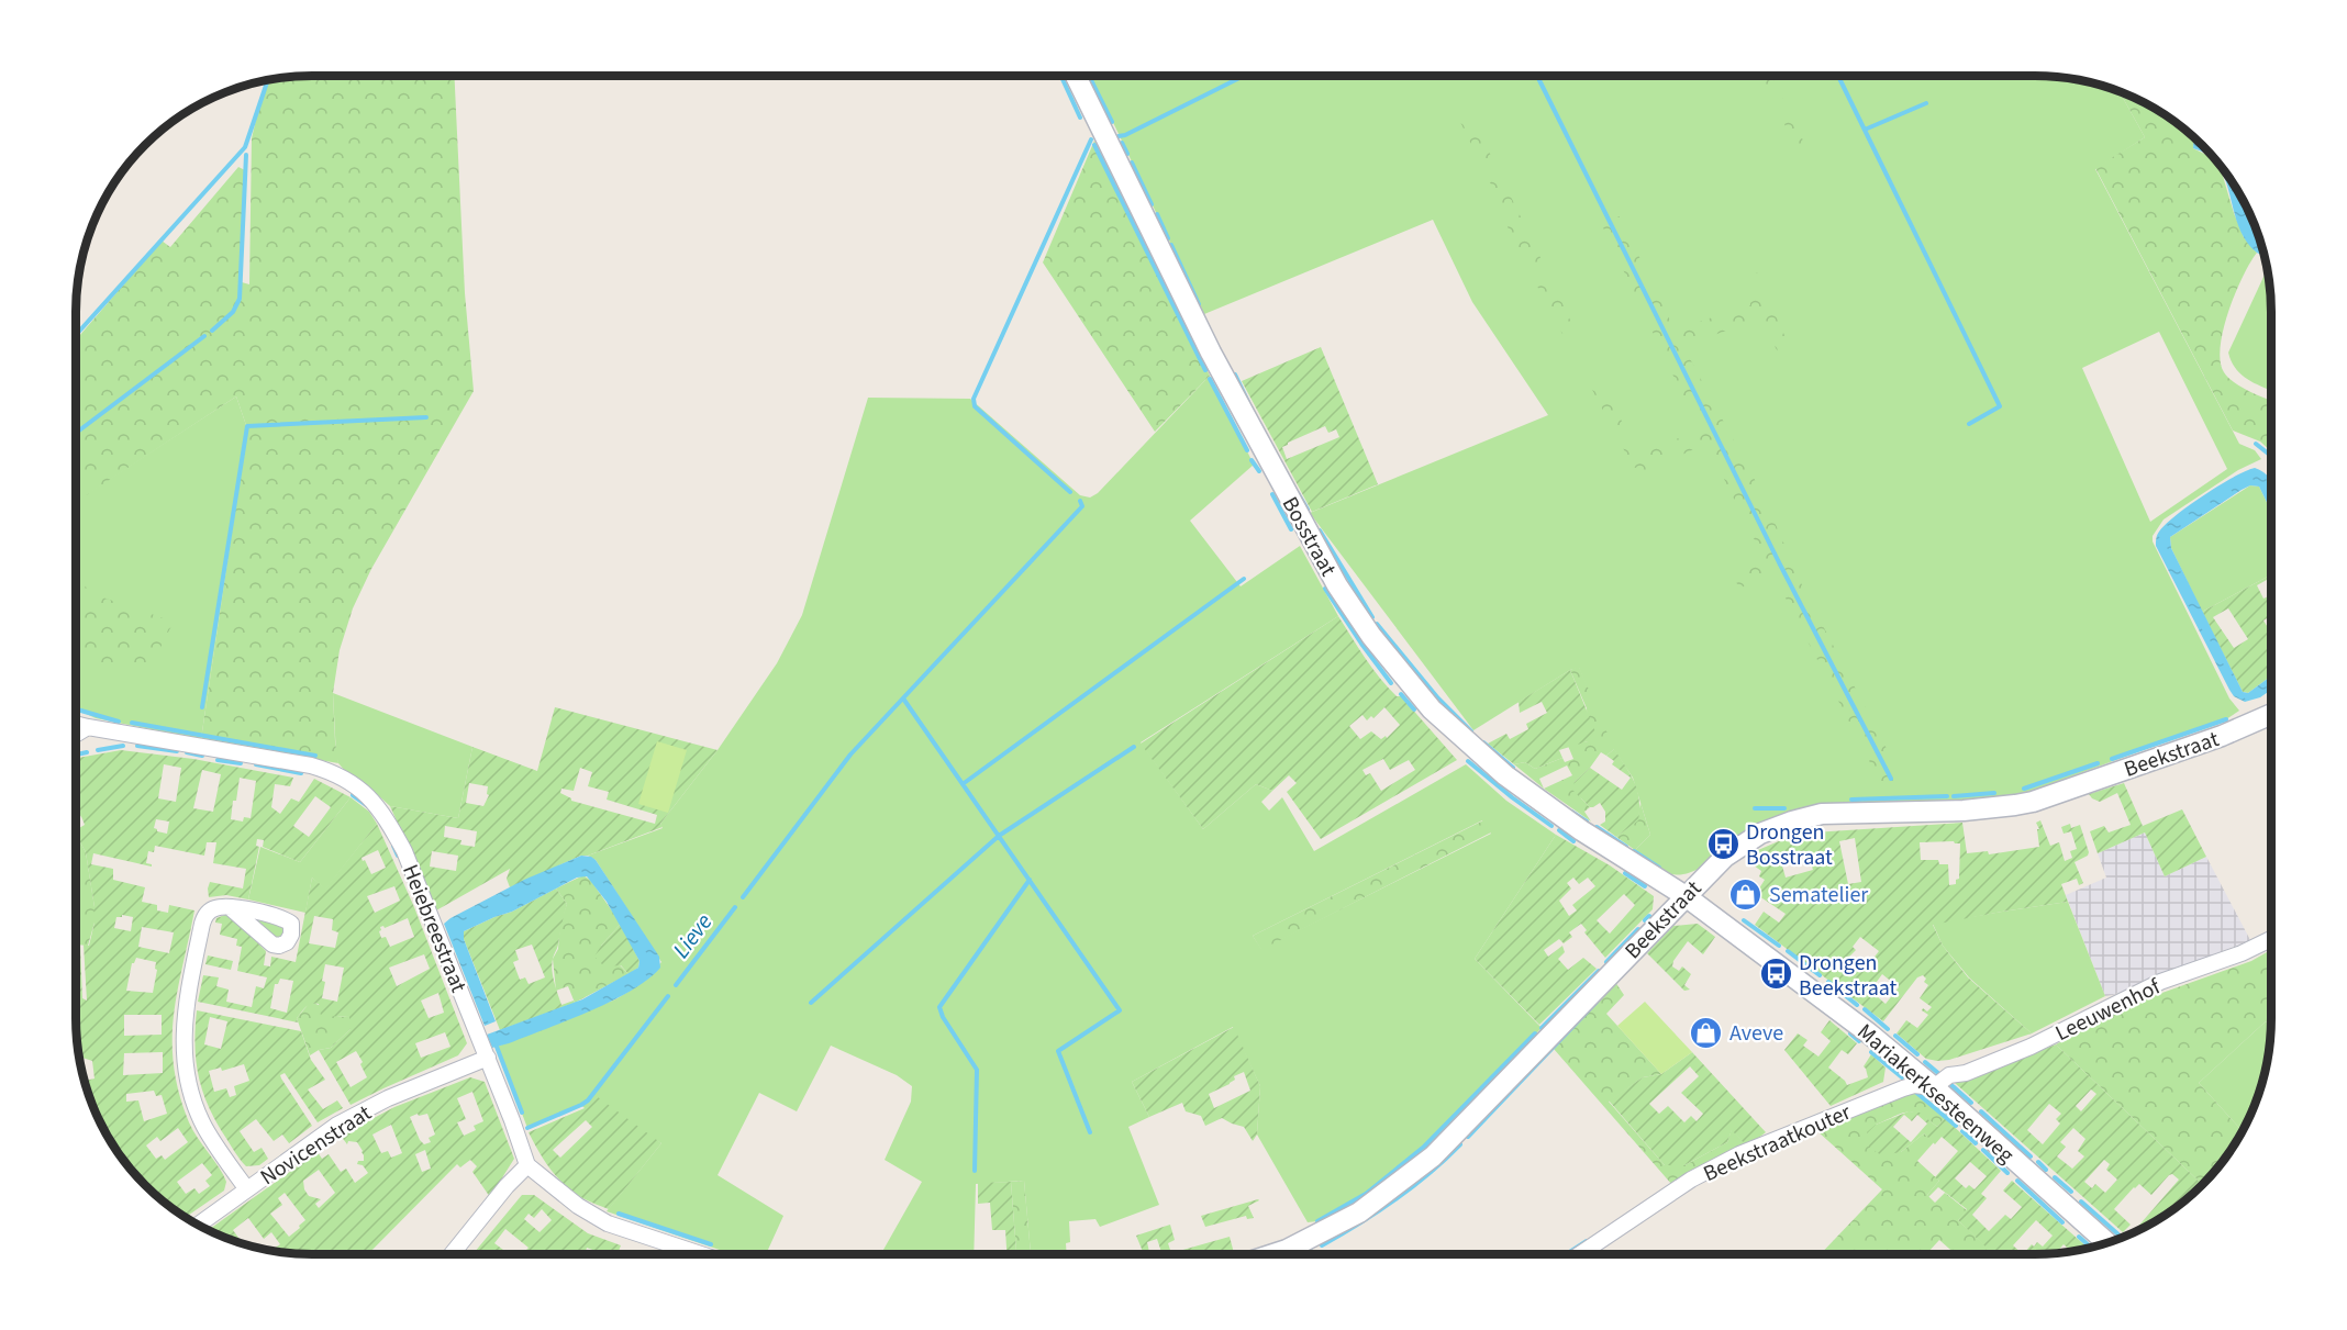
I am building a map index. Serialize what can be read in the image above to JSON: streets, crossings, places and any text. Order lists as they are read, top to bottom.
{
  "streets": {
    "street": [
      "Bosstraat",
      "Beekstraat",
      "Heiebreestraat",
      "Leeuwenhof",
      "Mariakerksesteenweg",
      "Beekstraatkouter",
      "Novicenstraat"
    ]
  },
  "crossings": [
    ["Bosstraat", "Beekstraat"],
    ["Bosstraat", "Mariakerksesteenweg"],
    ["Beekstraat", "Mariakerksesteenweg"],
    ["Heiebreestraat", "Novicenstraat"],
    ["Leeuwenhof", "Mariakerksesteenweg"],
    ["Leeuwenhof", "Beekstraatkouter"],
    ["Mariakerksesteenweg", "Beekstraatkouter"]
  ],
  "water": ["Lieve"],
  "places": {
    "bus stop": ["Drongen Bosstraat", "Drongen Beekstraat"],
    "shop": ["Sematelier", "Aveve"]
  }
}
